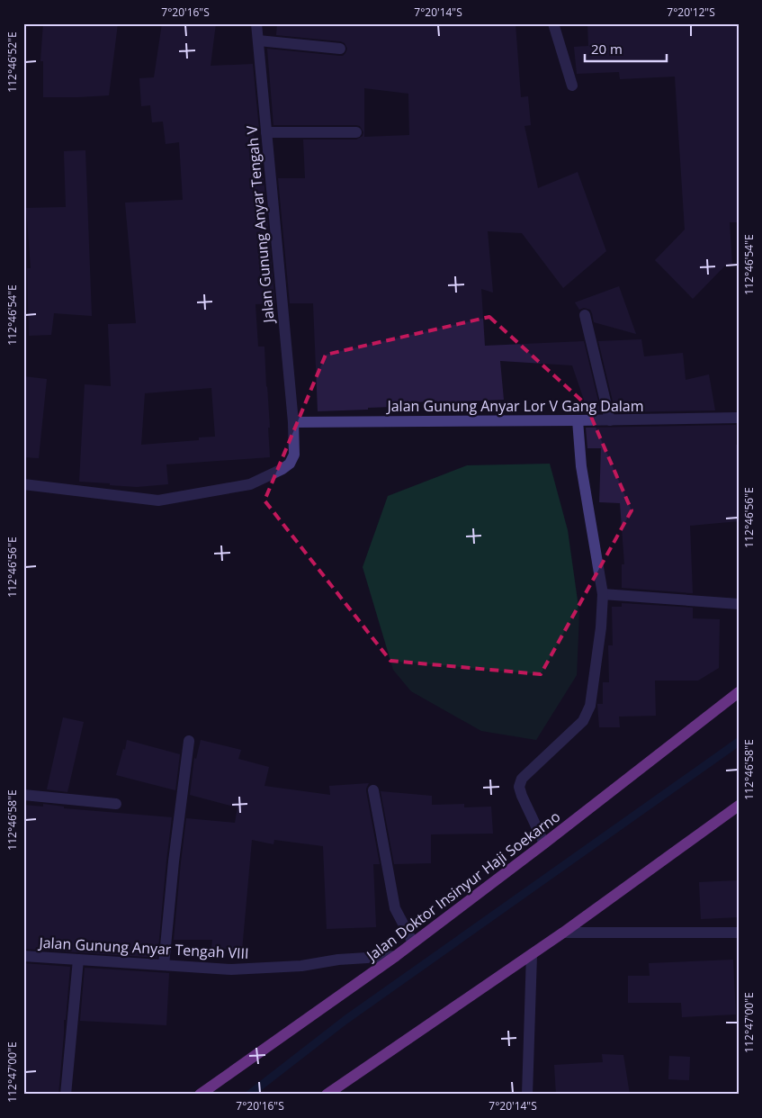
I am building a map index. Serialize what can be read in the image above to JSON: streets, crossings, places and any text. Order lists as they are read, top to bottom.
{
  "streets": {
    "main road": ["Jalan Doktor Insinyur Haji Soekarno"],
    "street": ["Jalan Gunung Anyar Tengah V", "Jalan Gunung Anyar Lor V Gang Dalam", "Jalan Gunung Anyar Tengah VIII"]
  },
  "crossings": [
    ["Jalan Gunung Anyar Tengah V", "Jalan Gunung Anyar Lor V Gang Dalam"],
    ["Jalan Doktor Insinyur Haji Soekarno", "Jalan Gunung Anyar Tengah VIII"]
  ],
  "scale_bar": "20 m",
  "coordinates": [
    "7°20'16\"S",
    "7°20'14\"S",
    "7°20'12\"S",
    "112°46'52\"E",
    "112°46'54\"E",
    "112°46'56\"E",
    "112°46'58\"E",
    "112°47'00\"E"
  ]
}
